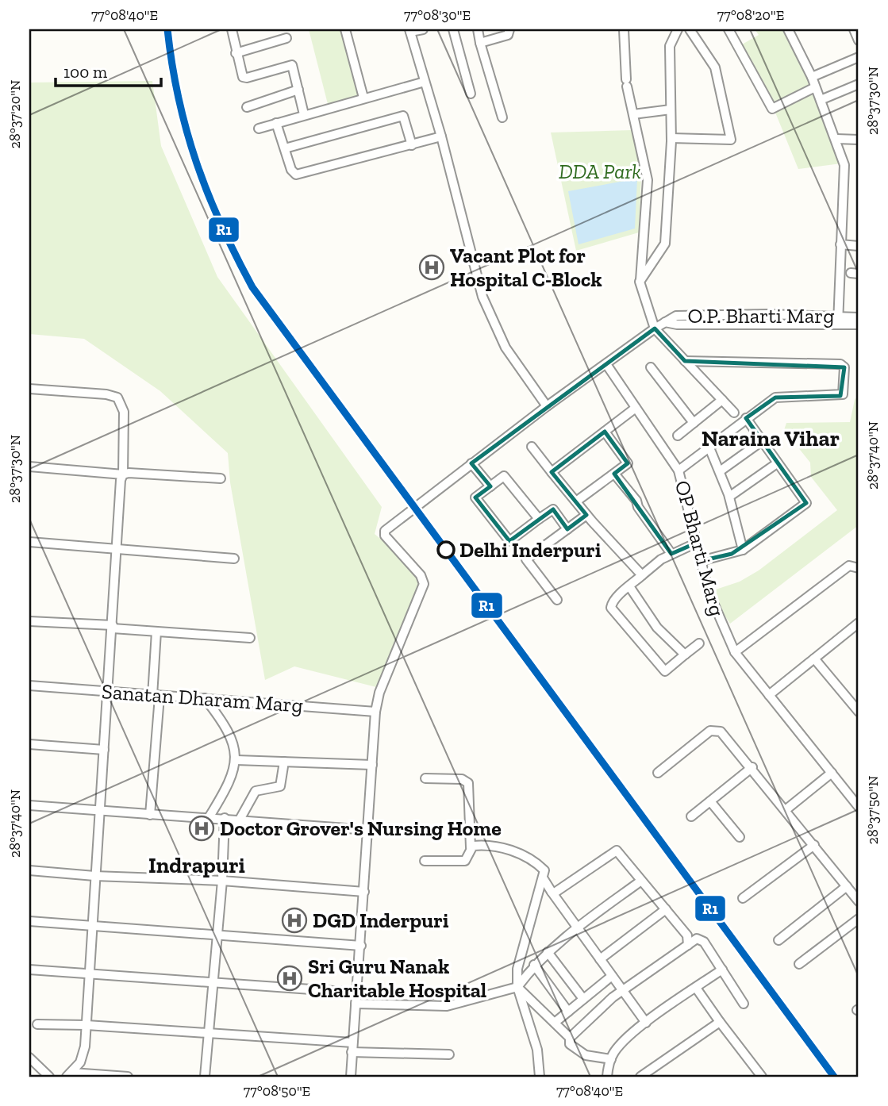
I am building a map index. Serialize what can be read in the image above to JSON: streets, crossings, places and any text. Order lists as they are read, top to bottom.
{
  "streets": {
    "street": ["O.P. Bharti Marg", "OP Bharti Marg", "Sanatan Dharam Marg"]
  },
  "crossings": [
    ["O.P. Bharti Marg", "OP Bharti Marg"],
    ["O.P. Bharti Marg", "Sanatan Dharam Marg"]
  ],
  "districts": ["Naraina Vihar", "Indrapuri"],
  "parks": ["DDA Park"],
  "places": {
    "hospital": [
      "Vacant Plot for Hospital C-Block",
      "Doctor Grover's Nursing Home",
      "DGD Inderpuri",
      "Sri Guru Nanak Charitable Hospital"
    ],
    "other": ["Delhi Inderpuri"]
  },
  "lines": ["transit line R1"],
  "scale_bar": "100 m",
  "coordinates": [
    "77°08'40\"E",
    "77°08'30\"E",
    "77°08'20\"E",
    "28°37'30\"N",
    "28°37'20\"N",
    "28°37'40\"N",
    "28°37'50\"N",
    "77°08'50\"E"
  ]
}
